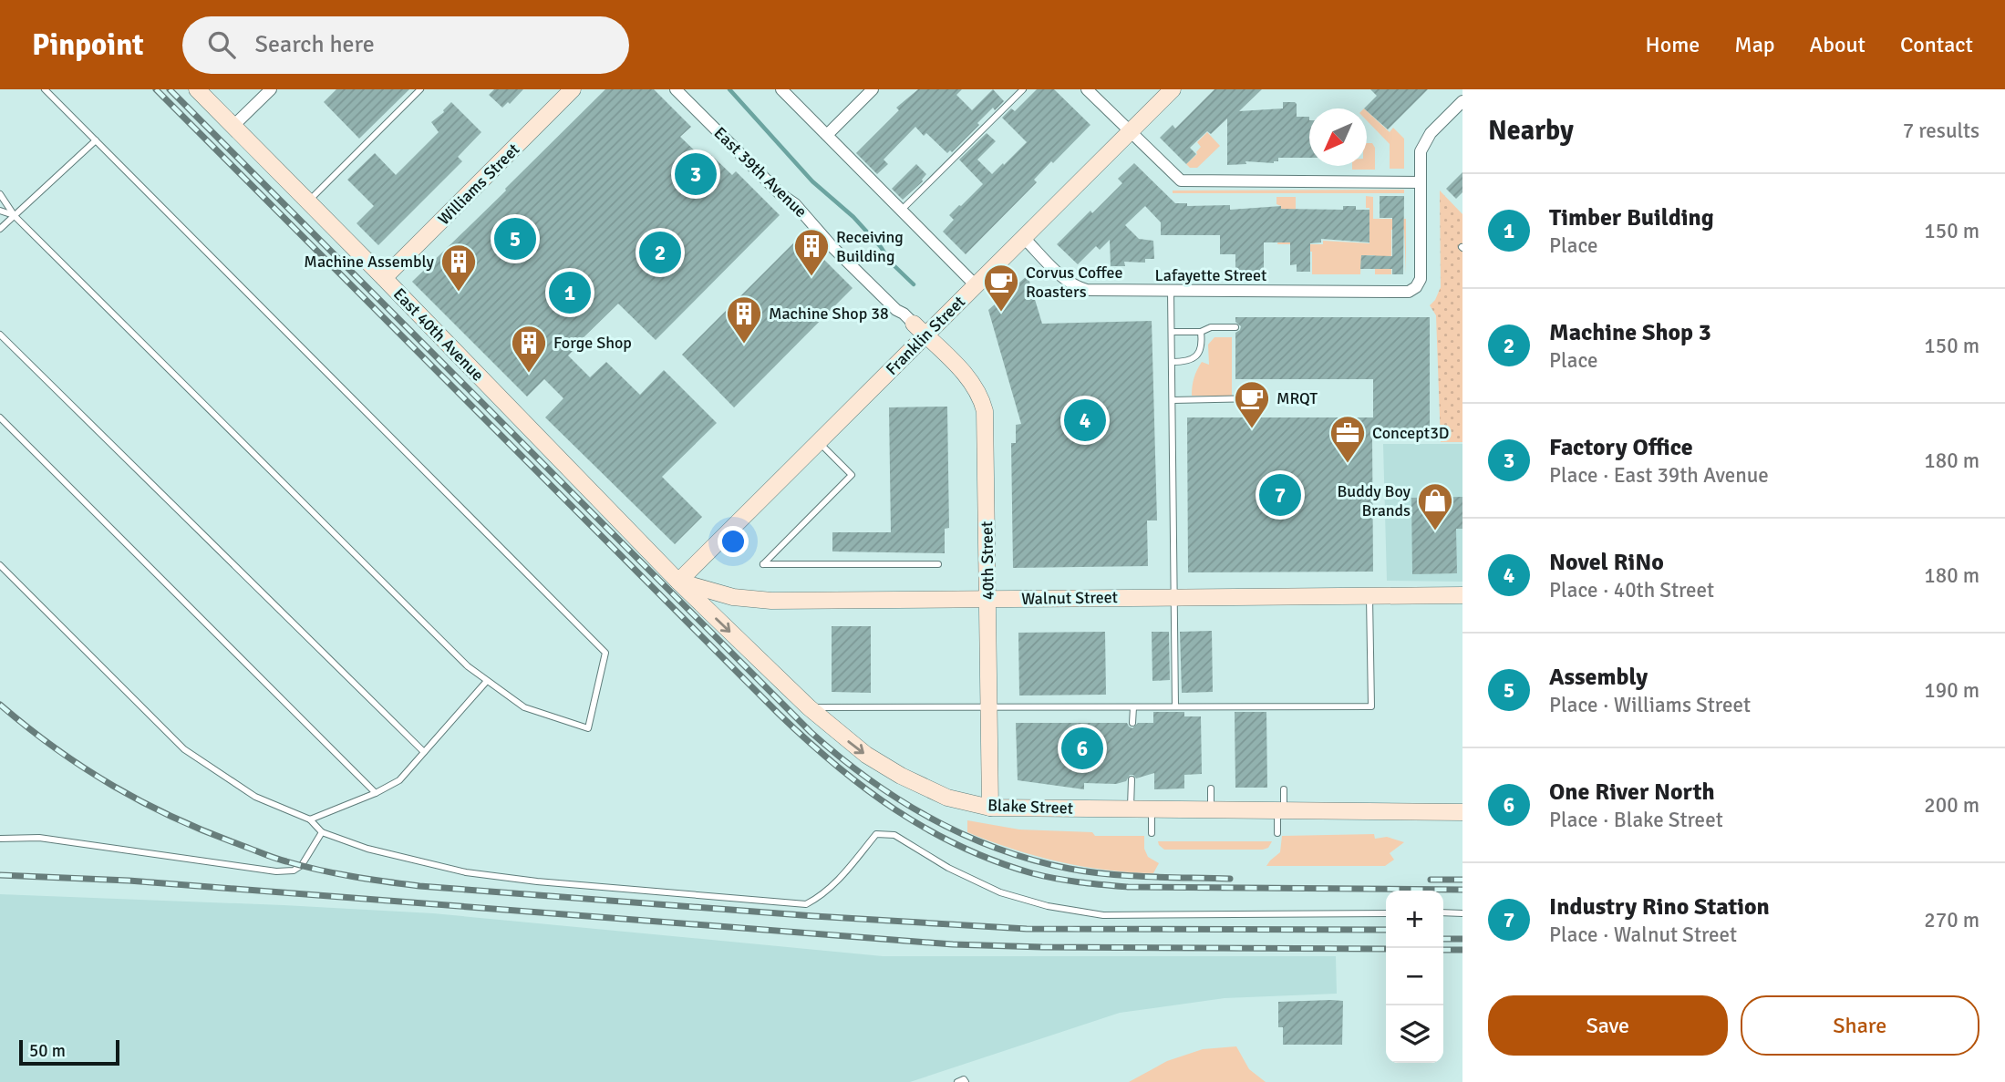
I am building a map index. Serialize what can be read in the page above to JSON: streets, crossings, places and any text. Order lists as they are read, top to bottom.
{
  "streets": {
    "street": [
      "East 39th Avenue",
      "Williams Street",
      "Lafayette Street",
      "East 40th Avenue",
      "Franklin Street",
      "40th Street",
      "Walnut Street",
      "Blake Street"
    ]
  },
  "crossings": [
    ["East 39th Avenue", "Franklin Street"],
    ["East 39th Avenue", "40th Street"],
    ["Williams Street", "East 40th Avenue"],
    ["Lafayette Street", "Franklin Street"],
    ["East 40th Avenue", "Franklin Street"],
    ["East 40th Avenue", "Walnut Street"],
    ["East 40th Avenue", "Blake Street"],
    ["Franklin Street", "40th Street"],
    ["Franklin Street", "Walnut Street"],
    ["Franklin Street", "Blake Street"],
    ["40th Street", "Walnut Street"],
    ["40th Street", "Blake Street"],
    ["Walnut Street", "Blake Street"]
  ],
  "one_way": ["Blake Street"],
  "places": {
    "building": [
      "Receiving Building",
      "Machine Assembly",
      "Machine Shop 38",
      "Forge Shop"
    ],
    "cafe": ["Corvus Coffee Roasters", "MRQT"],
    "office": ["Concept3D"],
    "shop": ["Buddy Boy Brands"]
  },
  "scale_bar": "50 m",
  "north": "bottom left",
  "page": {
    "header": "Pinpoint",
    "search": "Search here",
    "nav": [
      "Home",
      "Map",
      "About",
      "Contact"
    ],
    "heading": ["Nearby", "7 results"],
    "pins": [
      "3",
      "5",
      "2",
      "1",
      "4",
      "7",
      "6"
    ],
    "list": [
      {
        "mark": "1",
        "name": "Timber Building",
        "note": "Place",
        "value": "150 m"
      },
      {
        "mark": "2",
        "name": "Machine Shop 3",
        "note": "Place",
        "value": "150 m"
      },
      {
        "mark": "3",
        "name": "Factory Office",
        "note": "Place · East 39th Avenue",
        "value": "180 m"
      },
      {
        "mark": "4",
        "name": "Novel RiNo",
        "note": "Place · 40th Street",
        "value": "180 m"
      },
      {
        "mark": "5",
        "name": "Assembly",
        "note": "Place · Williams Street",
        "value": "190 m"
      },
      {
        "mark": "6",
        "name": "One River North",
        "note": "Place · Blake Street",
        "value": "200 m"
      },
      {
        "mark": "7",
        "name": "Industry Rino Station",
        "note": "Place · Walnut Street",
        "value": "270 m"
      }
    ],
    "map_buttons": ["+", "−"],
    "buttons": ["Save", "Share"],
    "scale": "50 m"
  }
}
